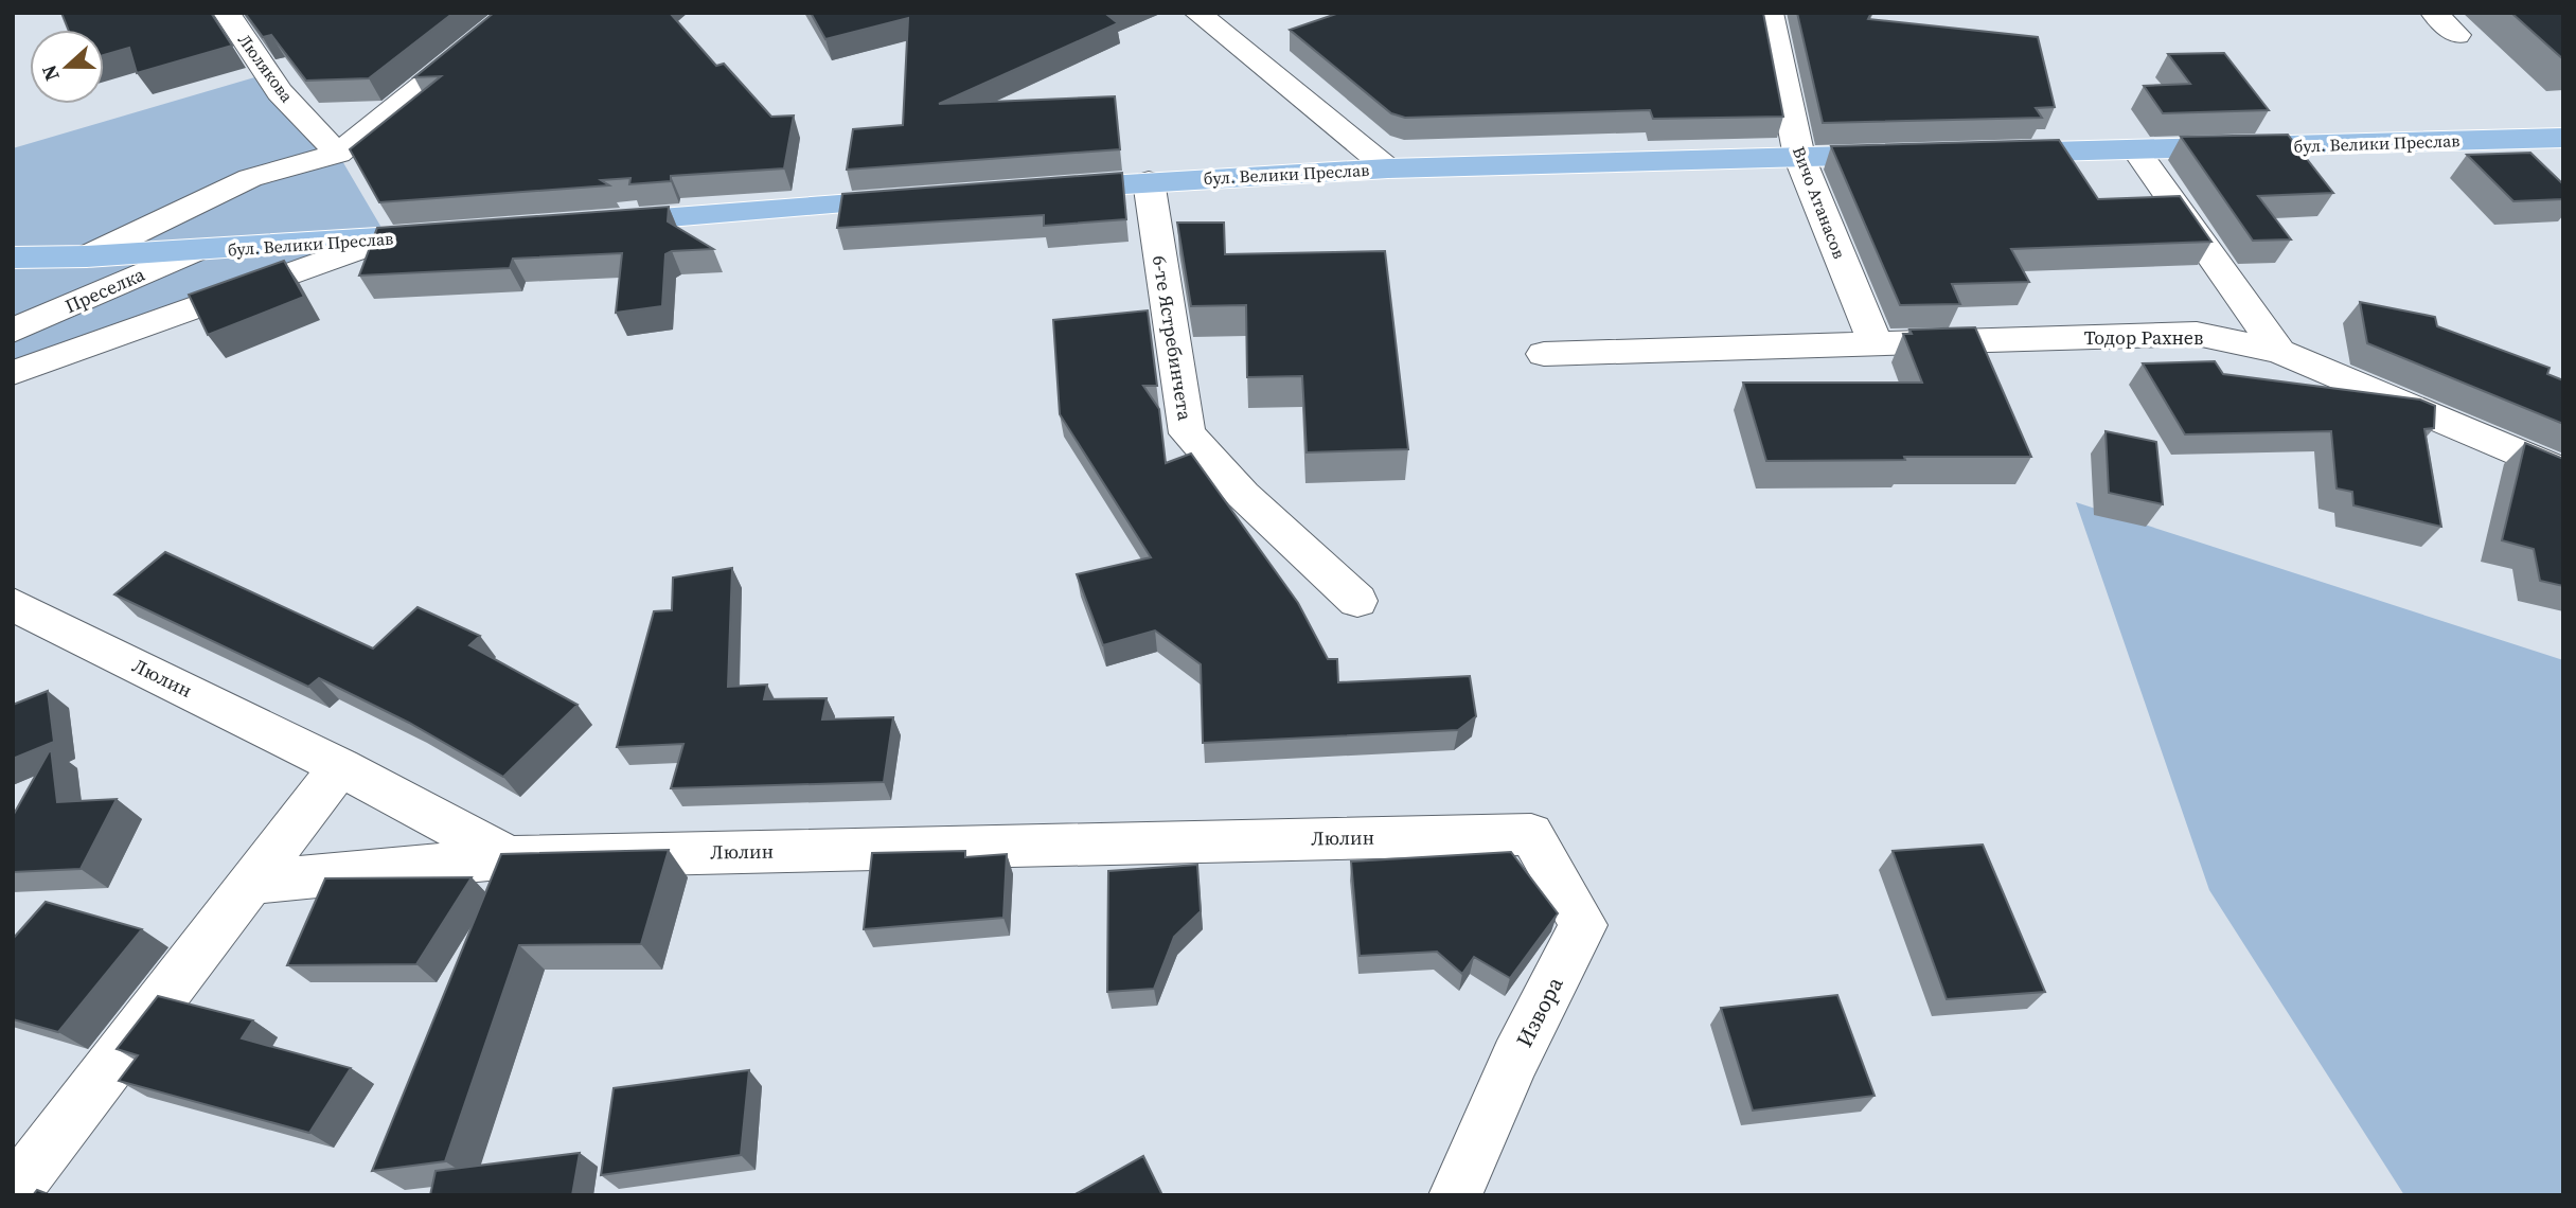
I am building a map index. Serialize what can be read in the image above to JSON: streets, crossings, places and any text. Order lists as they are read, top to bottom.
{
  "streets": {
    "main road": ["бул. Велики Преслав"],
    "street": [
      "Люлякова",
      "Вичо Атанасов",
      "Преселка",
      "6-те Ястребинчета",
      "Тодор Рахнев",
      "Люлин",
      "Извора"
    ]
  },
  "crossings": [
    ["бул. Велики Преслав", "Вичо Атанасов"],
    ["бул. Велики Преслав", "Преселка"],
    ["бул. Велики Преслав", "6-те Ястребинчета"],
    ["Вичо Атанасов", "Тодор Рахнев"],
    ["Люлин", "Извора"]
  ],
  "north": "left"
}
